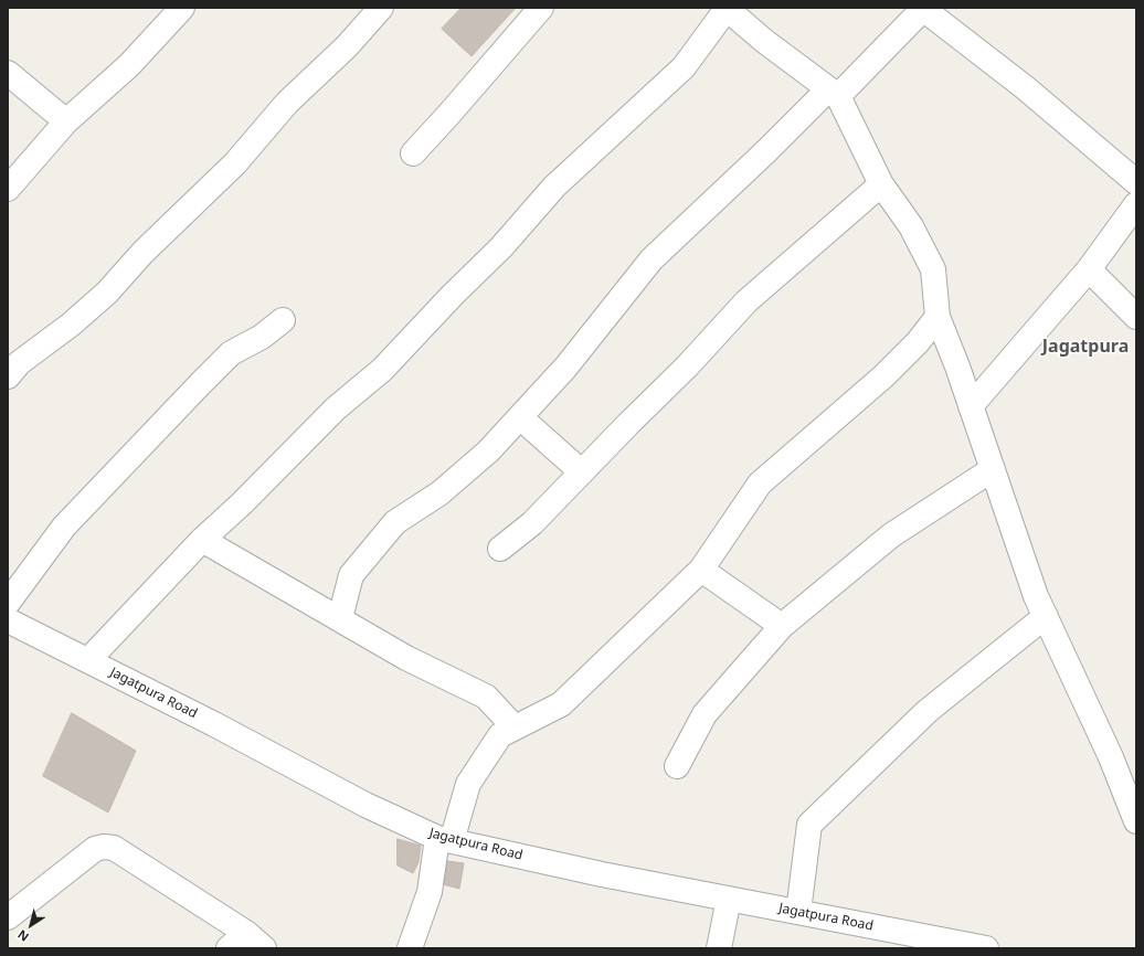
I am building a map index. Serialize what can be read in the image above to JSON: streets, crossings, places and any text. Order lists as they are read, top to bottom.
{
  "streets": {
    "street": ["Jagatpura Road"]
  },
  "districts": ["Jagatpura"],
  "north": "bottom left"
}
